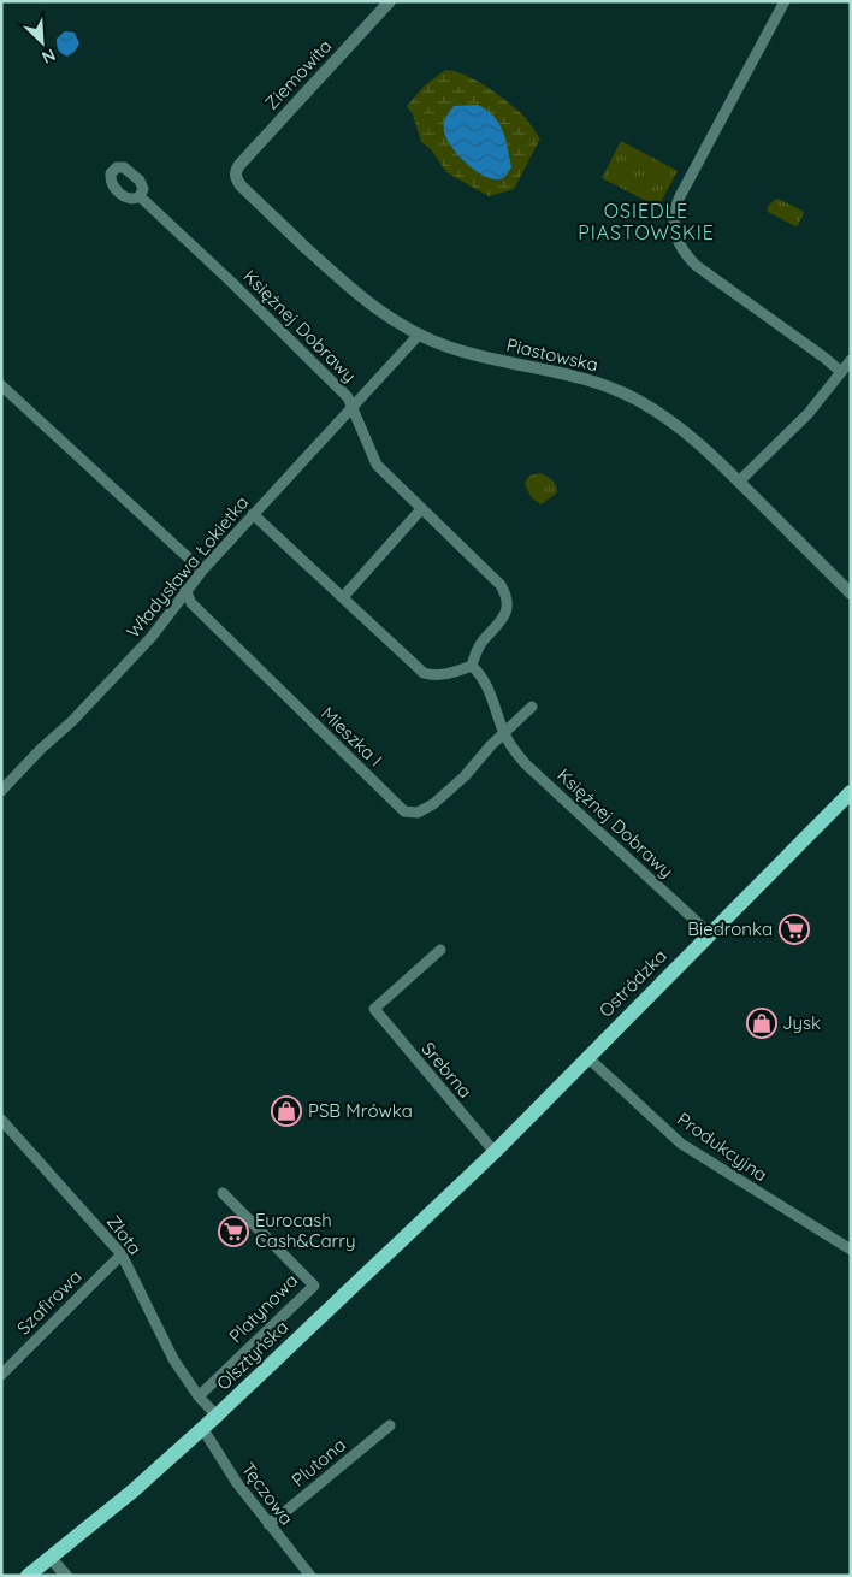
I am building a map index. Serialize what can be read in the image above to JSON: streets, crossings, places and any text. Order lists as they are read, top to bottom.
{
  "streets": {
    "main road": ["Ostródzka", "Olsztyńska"],
    "street": [
      "Ziemowita",
      "Księżnej Dobrawy",
      "Piastowska",
      "Władysława Łokietka",
      "Mieszka I",
      "Srebrna",
      "Produkcyjna",
      "Złota",
      "Szafirowa",
      "Platynowa",
      "Plutona",
      "Tęczowa"
    ]
  },
  "crossings": [
    ["Ziemowita", "Piastowska"],
    ["Księżnej Dobrawy", "Władysława Łokietka"],
    ["Księżnej Dobrawy", "Mieszka I"],
    ["Księżnej Dobrawy", "Ostródzka"],
    ["Piastowska", "Władysława Łokietka"],
    ["Władysława Łokietka", "Mieszka I"],
    ["Ostródzka", "Srebrna"],
    ["Ostródzka", "Produkcyjna"],
    ["Ostródzka", "Olsztyńska"],
    ["Srebrna", "Olsztyńska"],
    ["Złota", "Szafirowa"],
    ["Złota", "Platynowa"],
    ["Złota", "Olsztyńska"],
    ["Olsztyńska", "Tęczowa"],
    ["Plutona", "Tęczowa"]
  ],
  "districts": ["OSIEDLE PIASTOWSKIE"],
  "places": {
    "supermarket": ["Biedronka", "Eurocash Cash&Carry"],
    "shop": ["Jysk", "PSB Mrówka"]
  },
  "north": "bottom right"
}
